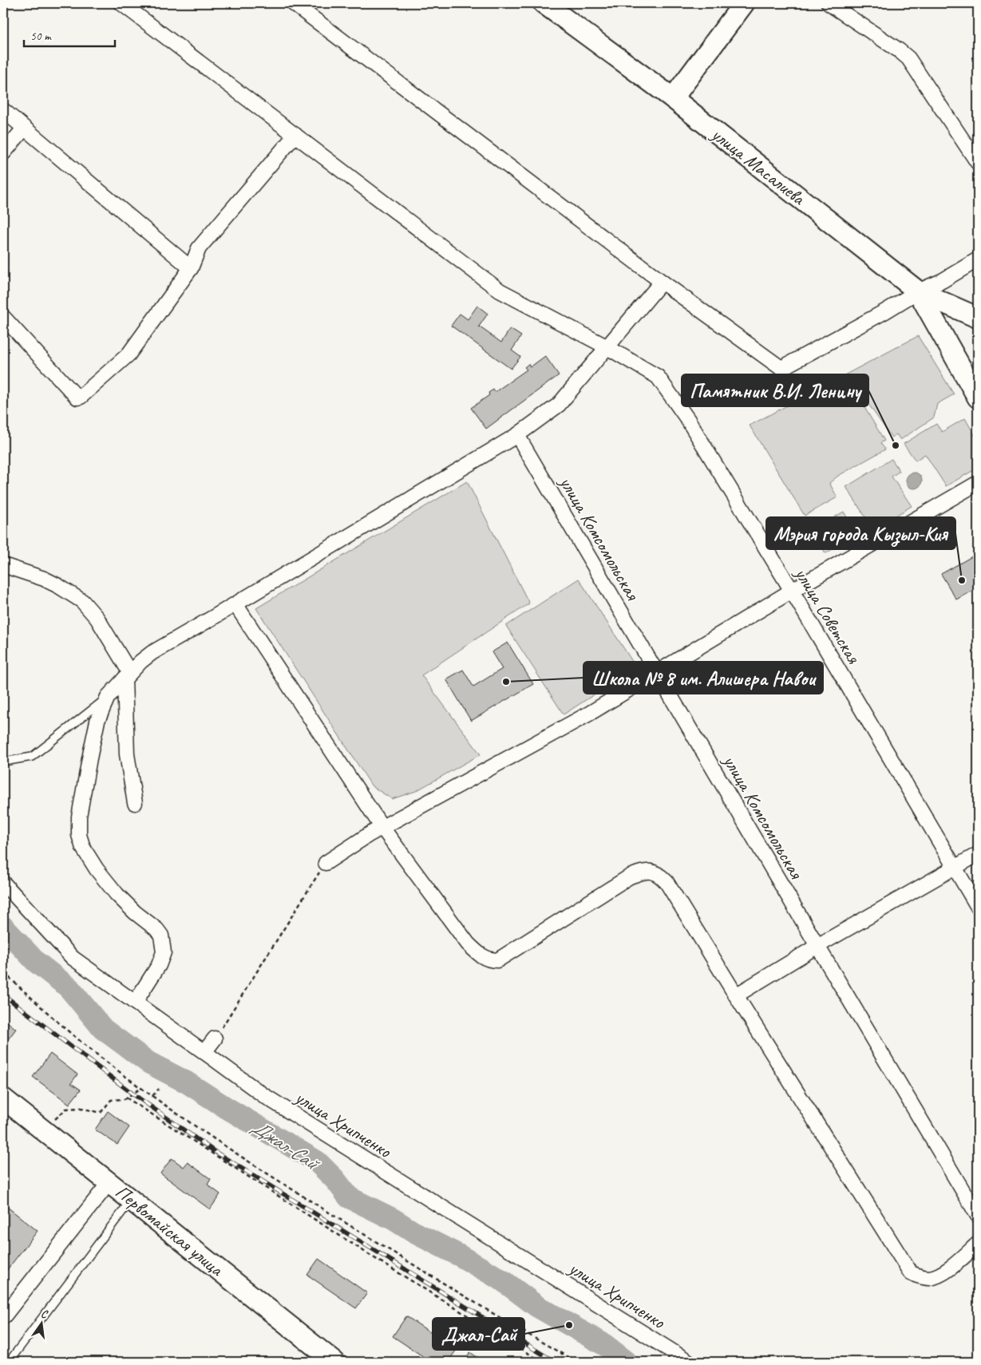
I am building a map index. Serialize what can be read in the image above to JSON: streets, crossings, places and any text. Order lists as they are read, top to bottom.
{
  "streets": {
    "main road": ["улица Масалиева", "Первомайская улица"],
    "street": ["улица Комсомольская", "улица Советская", "улица Хрипченко"]
  },
  "water": ["Джал-Сай"],
  "places": [
    "Памятник В.И. Ленину",
    "Мэрия города Кызыл-Кия",
    "Школа № 8 им. Алишера Навои",
    "Джал-Сай"
  ],
  "scale_bar": "50 m",
  "north": "top"
}
